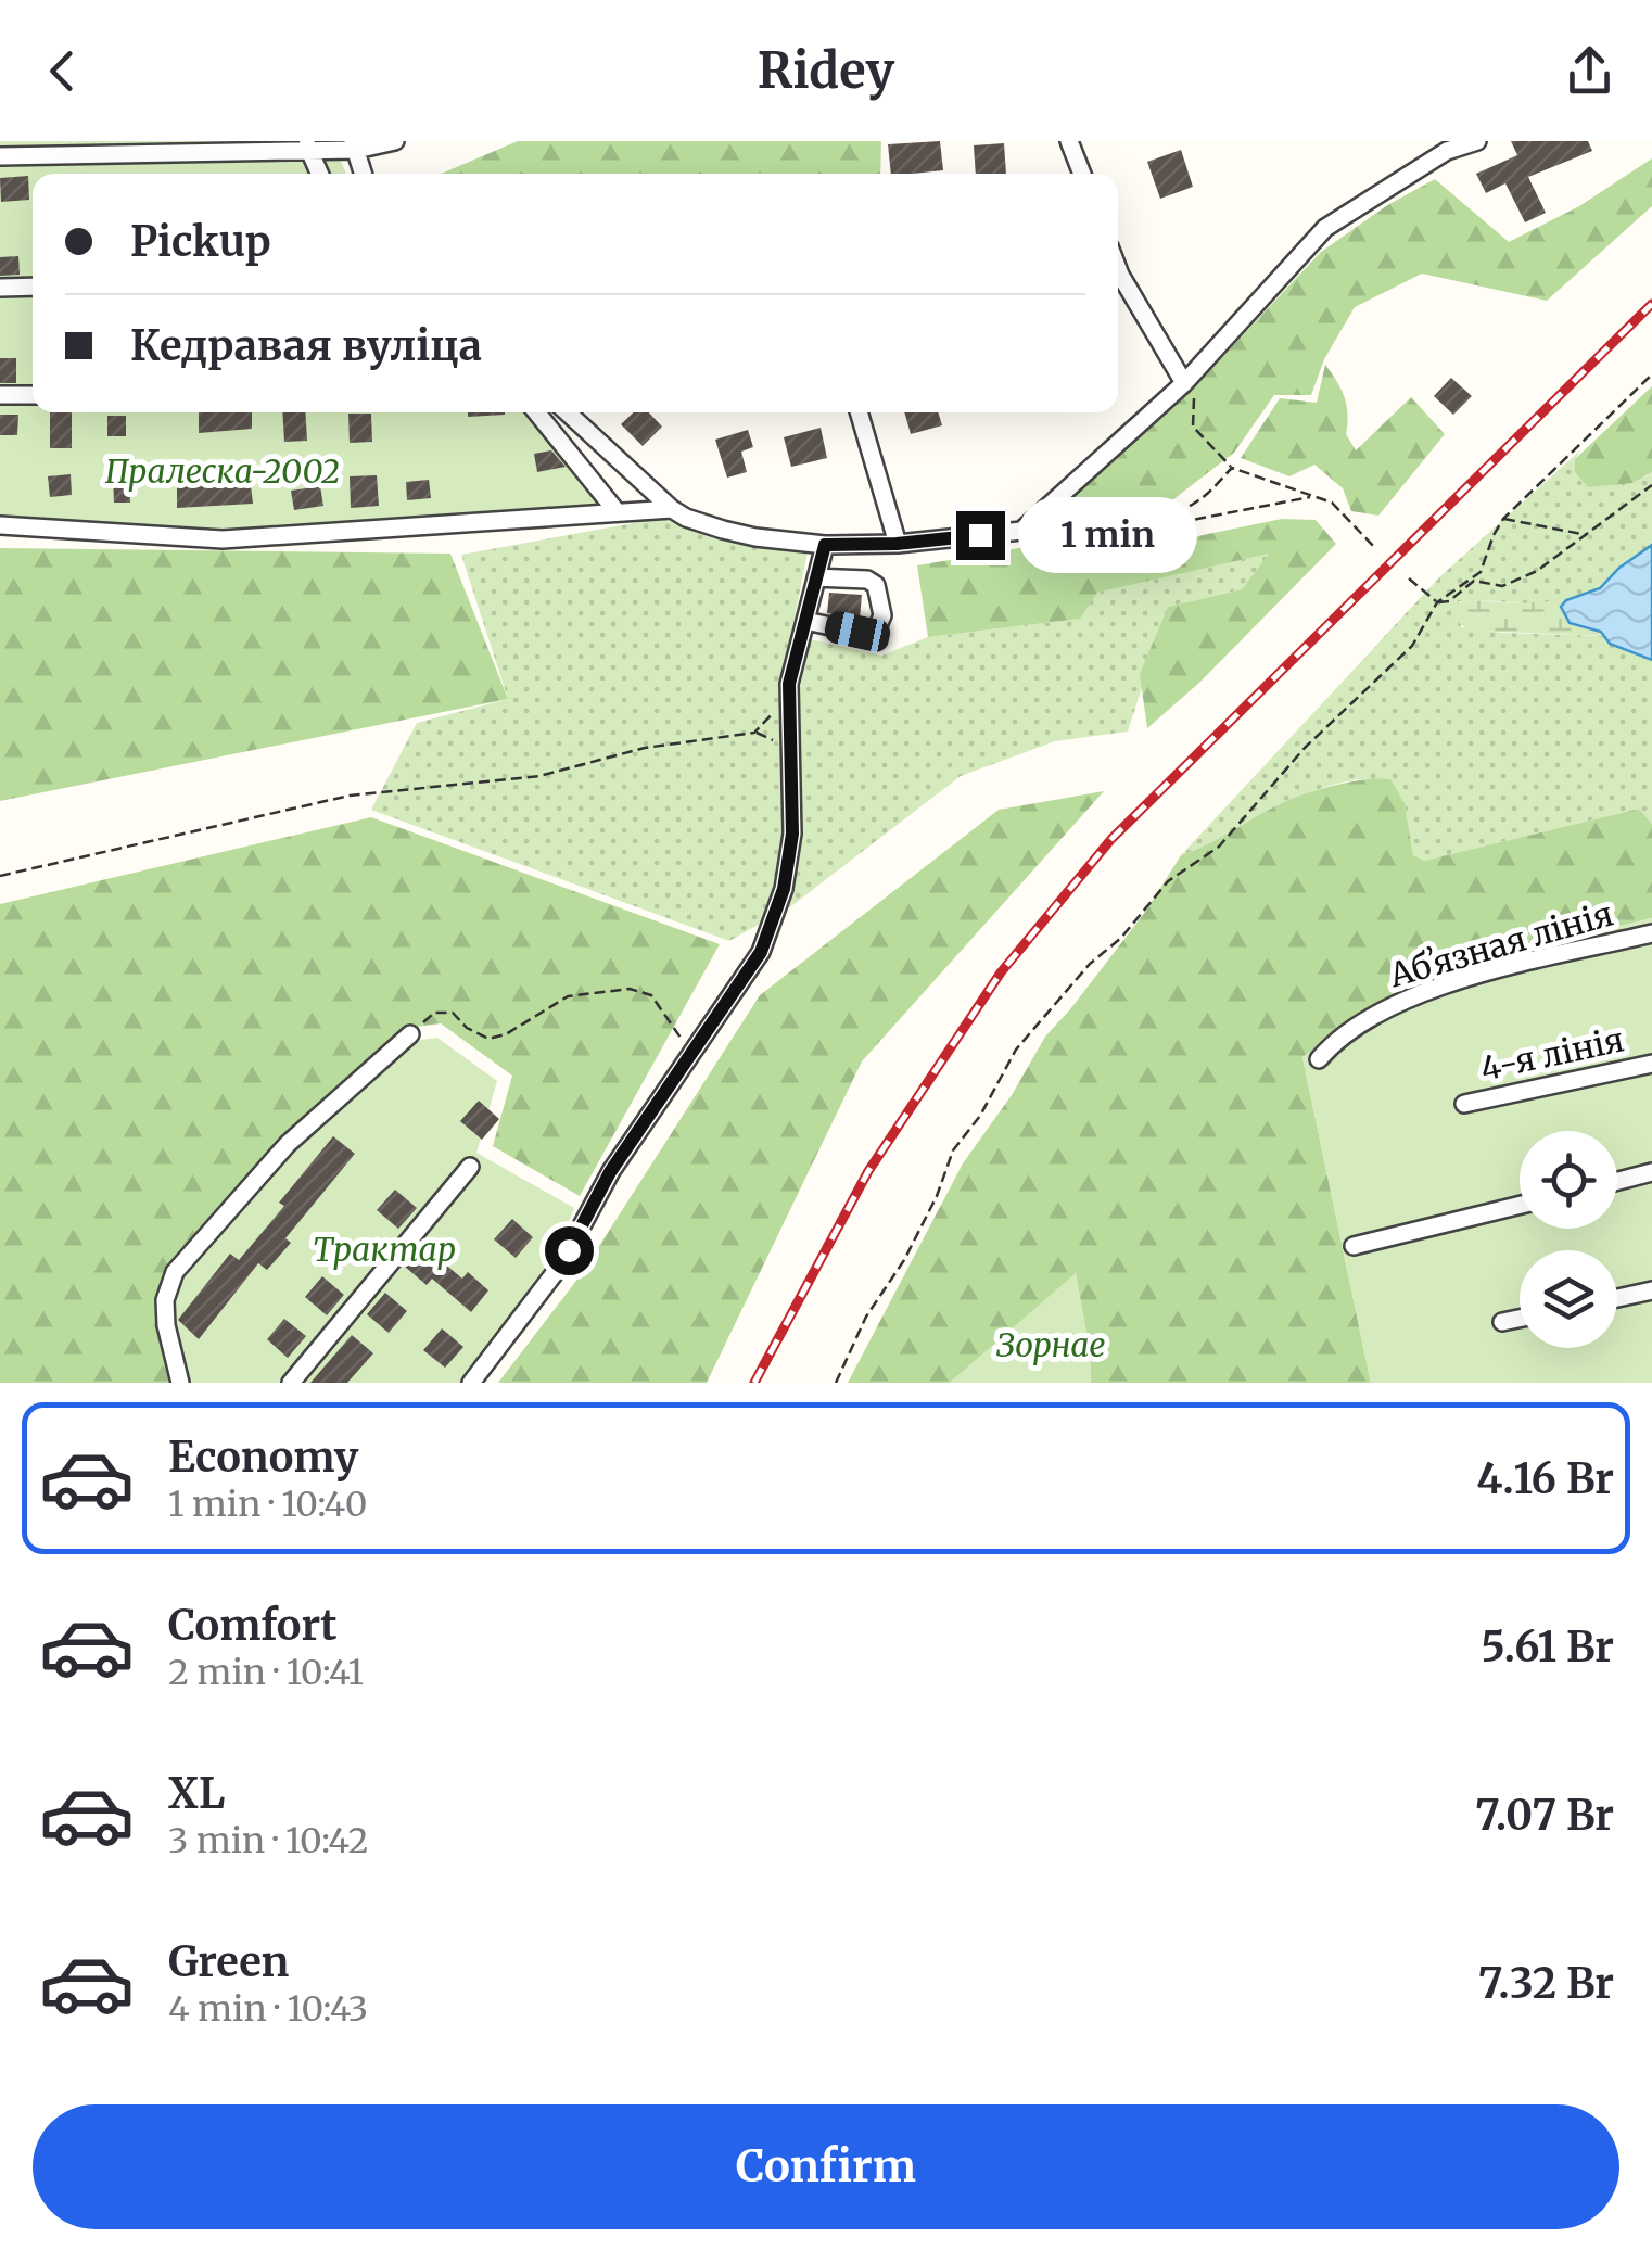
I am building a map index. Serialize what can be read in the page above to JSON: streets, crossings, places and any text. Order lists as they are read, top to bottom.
{
  "streets": {
    "street": ["Абʼязная лінія", "4-я лінія"]
  },
  "parks": ["Пралеска-2002", "Трактар", "Зорнае"],
  "page": {
    "header": "Ridey",
    "banner": ["Pickup", "Кедравая вуліца"],
    "bubble": "1 min",
    "list": [
      {
        "name": "Economy",
        "note": "1 min · 10:40",
        "value": "4.16 Br"
      },
      {
        "name": "Comfort",
        "note": "2 min · 10:41",
        "value": "5.61 Br"
      },
      {
        "name": "XL",
        "note": "3 min · 10:42",
        "value": "7.07 Br"
      },
      {
        "name": "Green",
        "note": "4 min · 10:43",
        "value": "7.32 Br"
      }
    ],
    "buttons": "Confirm"
  }
}
